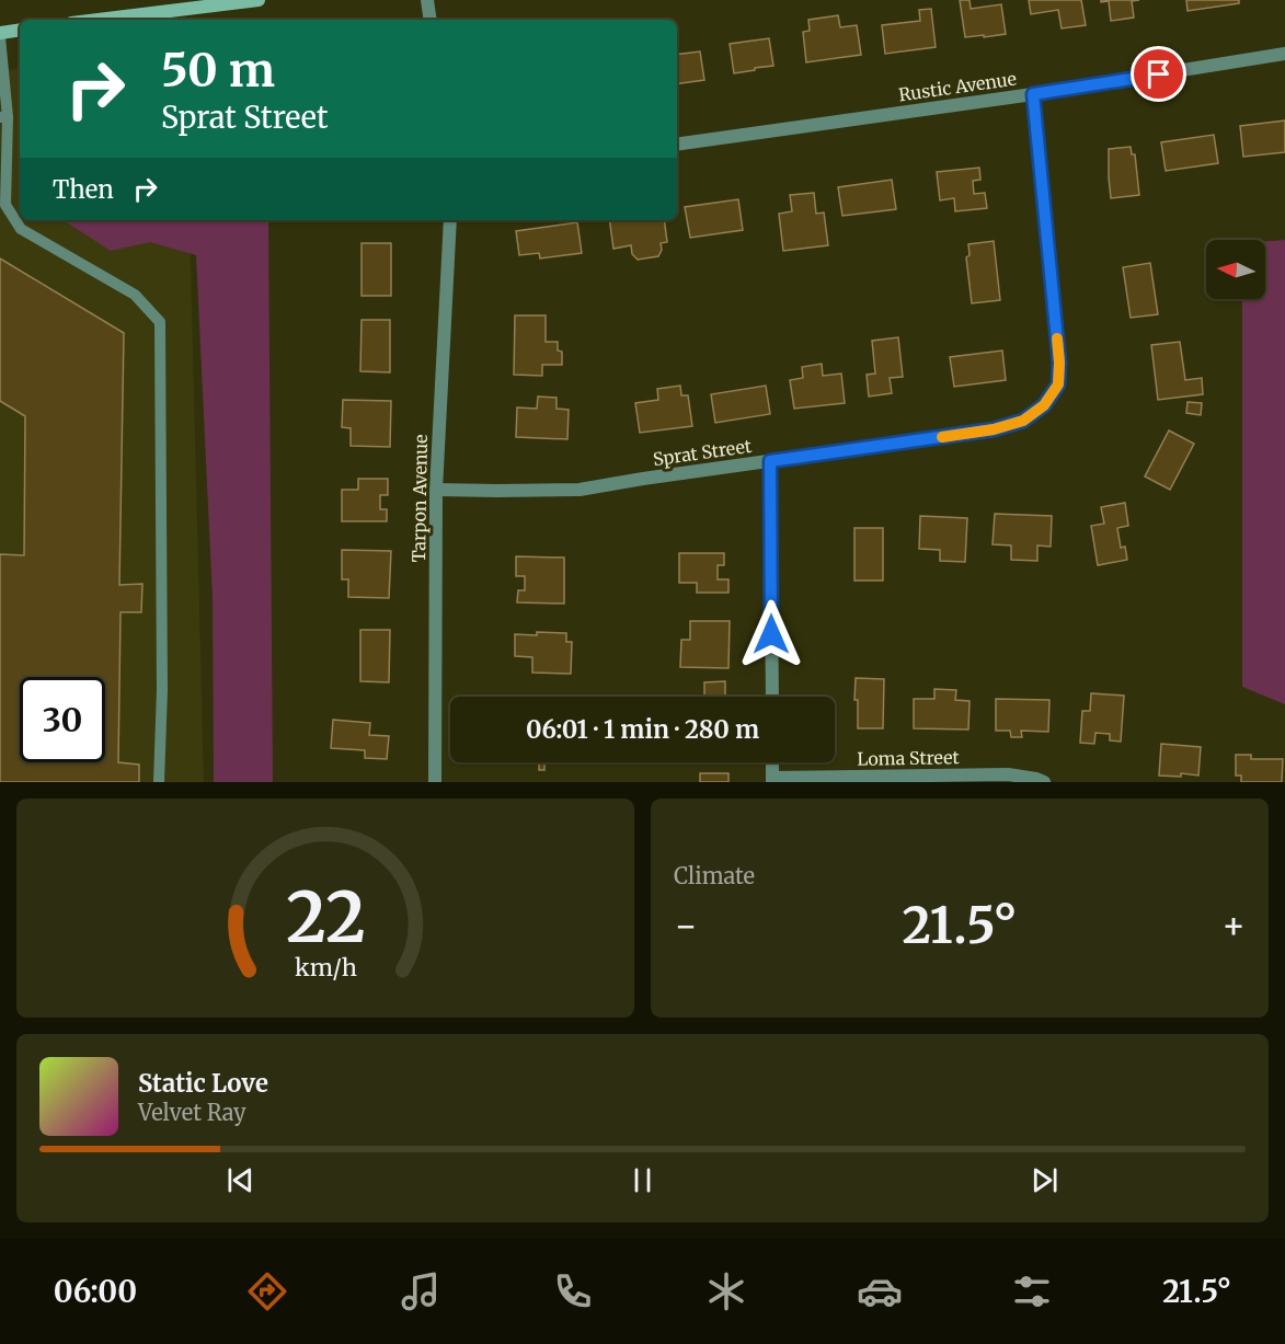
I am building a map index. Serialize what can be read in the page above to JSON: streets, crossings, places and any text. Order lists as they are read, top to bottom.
{
  "streets": {
    "street": [
      "Rustic Avenue",
      "Sprat Street",
      "Tarpon Avenue",
      "Loma Street"
    ]
  },
  "crossings": [
    ["Rustic Avenue", "Sprat Street"],
    ["Sprat Street", "Tarpon Avenue"]
  ],
  "north": "left",
  "page": {
    "turn": ["50 m", "Sprat Street"],
    "then": "Then",
    "limit": "30",
    "trip": "06:01 · 1 min · 280 m",
    "tile": "Climate",
    "heat": ["−", "21.5°", "+"],
    "song": ["Static Love", "Velvet Ray"],
    "tabs": ["06:00", "21.5°"],
    "gauge": ["22", "km/h"]
  }
}
